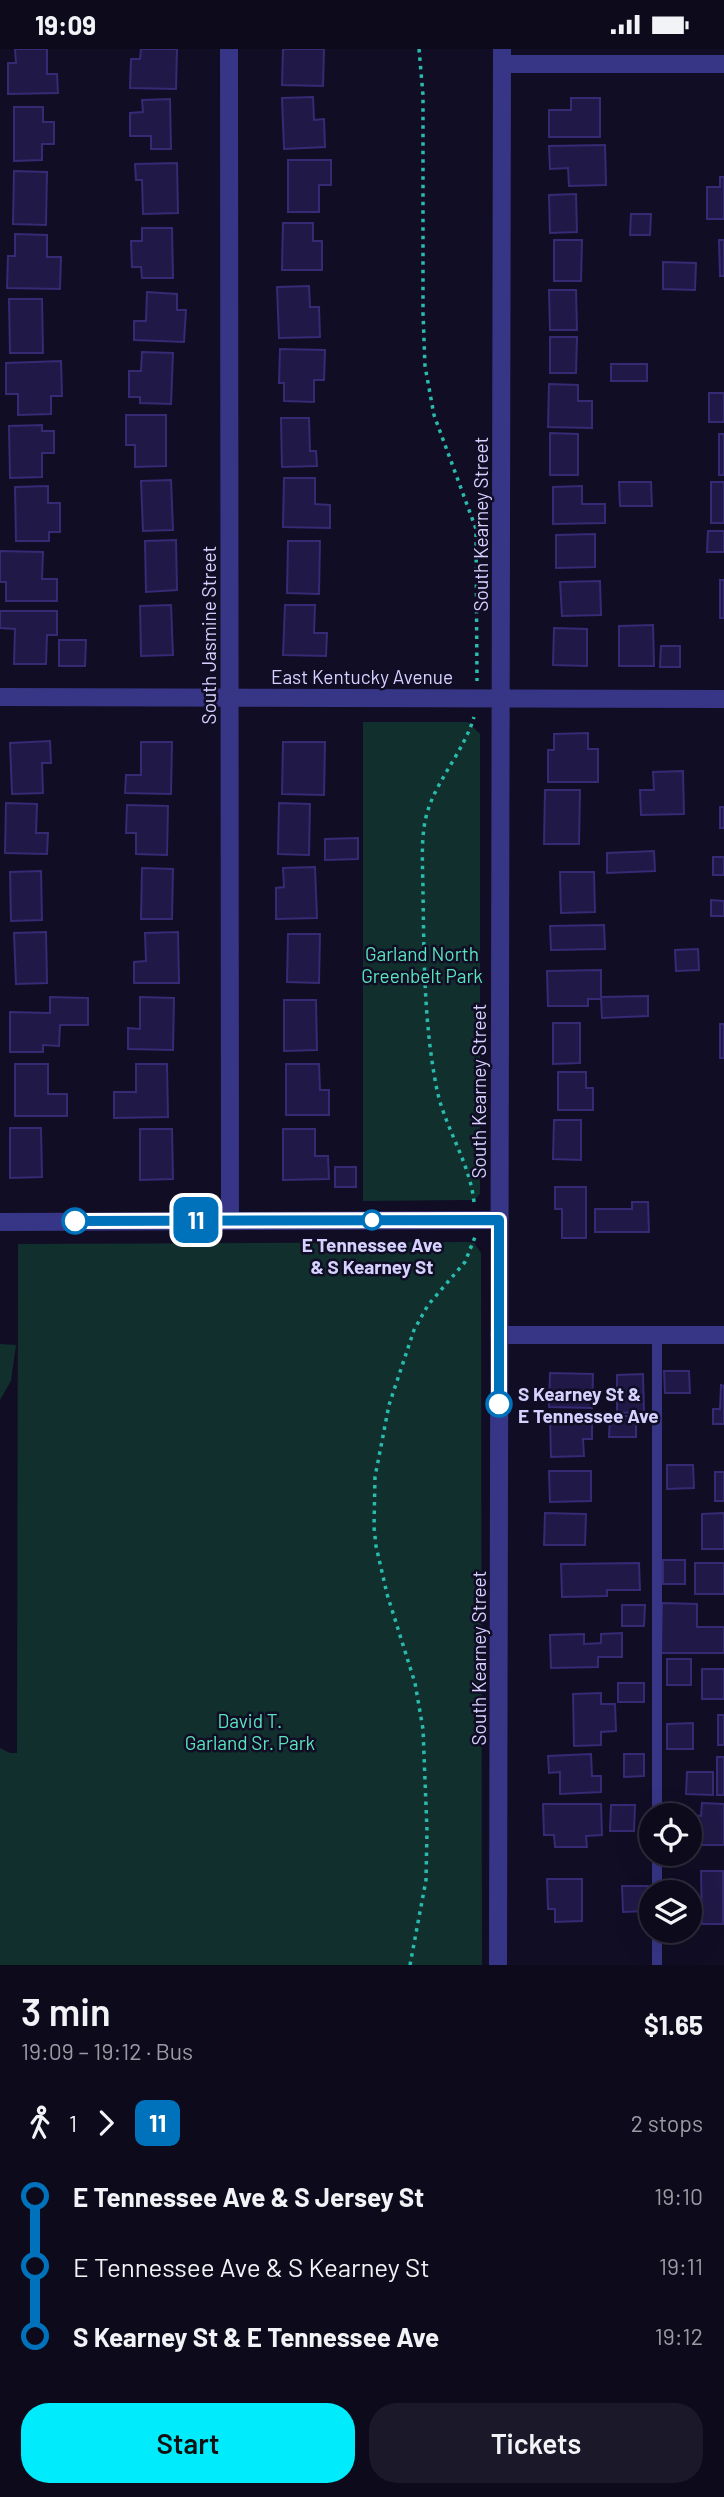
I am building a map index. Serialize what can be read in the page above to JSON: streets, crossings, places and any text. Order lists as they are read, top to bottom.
{
  "streets": {
    "street": ["South Kearney Street", "South Jasmine Street", "East Kentucky Avenue"]
  },
  "crossings": [
    ["South Kearney Street", "East Kentucky Avenue"],
    ["South Jasmine Street", "East Kentucky Avenue"]
  ],
  "parks": ["Garland North Greenbelt Park", "David T. Garland Sr. Park"],
  "places": ["E Tennessee Ave & S Kearney St", "S Kearney St & E Tennessee Ave"],
  "lines": ["bus line 11"],
  "page": {
    "status": "19:09",
    "on_map": "11",
    "heading": ["3 min", "19:09 – 19:12 · Bus", "$1.65"],
    "legs": ["1", "11", "2 stops"],
    "list": [
      {
        "name": "E Tennessee Ave & S Jersey St",
        "value": "19:10"
      },
      {
        "name": "E Tennessee Ave & S Kearney St",
        "value": "19:11"
      },
      {
        "name": "S Kearney St & E Tennessee Ave",
        "value": "19:12"
      }
    ],
    "buttons": ["Start", "Tickets"]
  }
}
